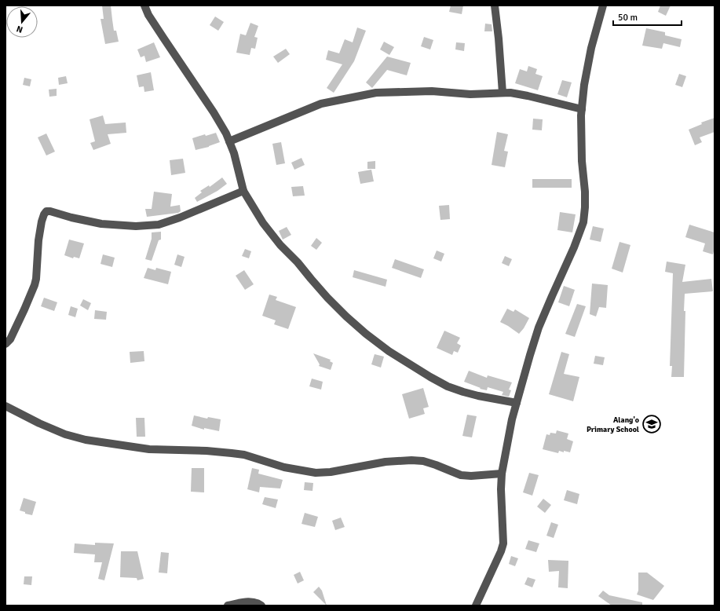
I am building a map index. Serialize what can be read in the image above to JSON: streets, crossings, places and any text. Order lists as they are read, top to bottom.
{
  "places": {
    "school or university": ["Alang'o Primary School"]
  },
  "scale_bar": "50 m",
  "north": "bottom"
}
